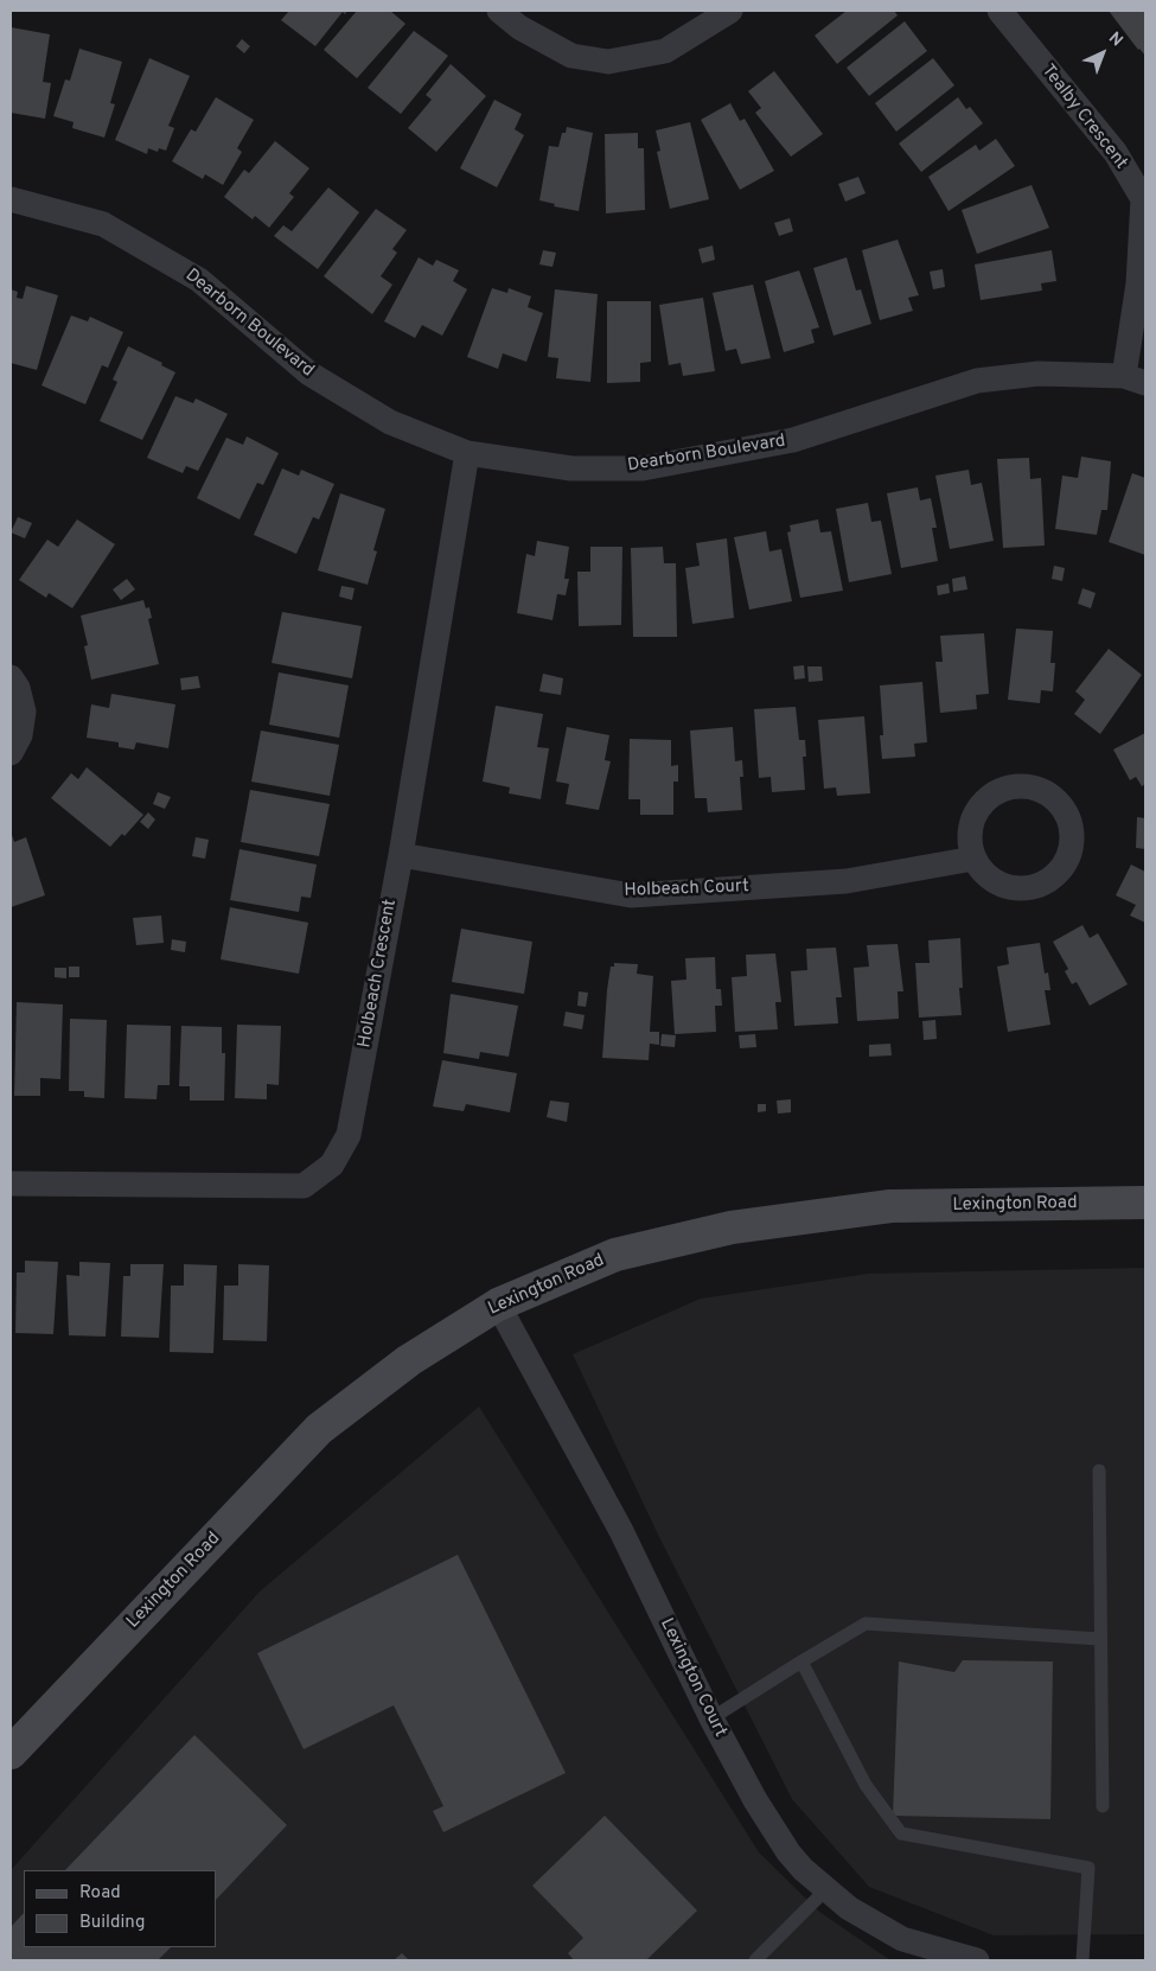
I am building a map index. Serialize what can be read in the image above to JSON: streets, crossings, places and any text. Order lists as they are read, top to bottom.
{
  "streets": {
    "main road": ["Lexington Road"],
    "street": [
      "Tealby Crescent",
      "Dearborn Boulevard",
      "Holbeach Court",
      "Holbeach Crescent",
      "Lexington Court"
    ]
  },
  "crossings": [
    ["Tealby Crescent", "Dearborn Boulevard"],
    ["Dearborn Boulevard", "Holbeach Crescent"],
    ["Holbeach Court", "Holbeach Crescent"],
    ["Lexington Road", "Lexington Court"]
  ],
  "legend": ["Road", "Building"],
  "north": "top right"
}
